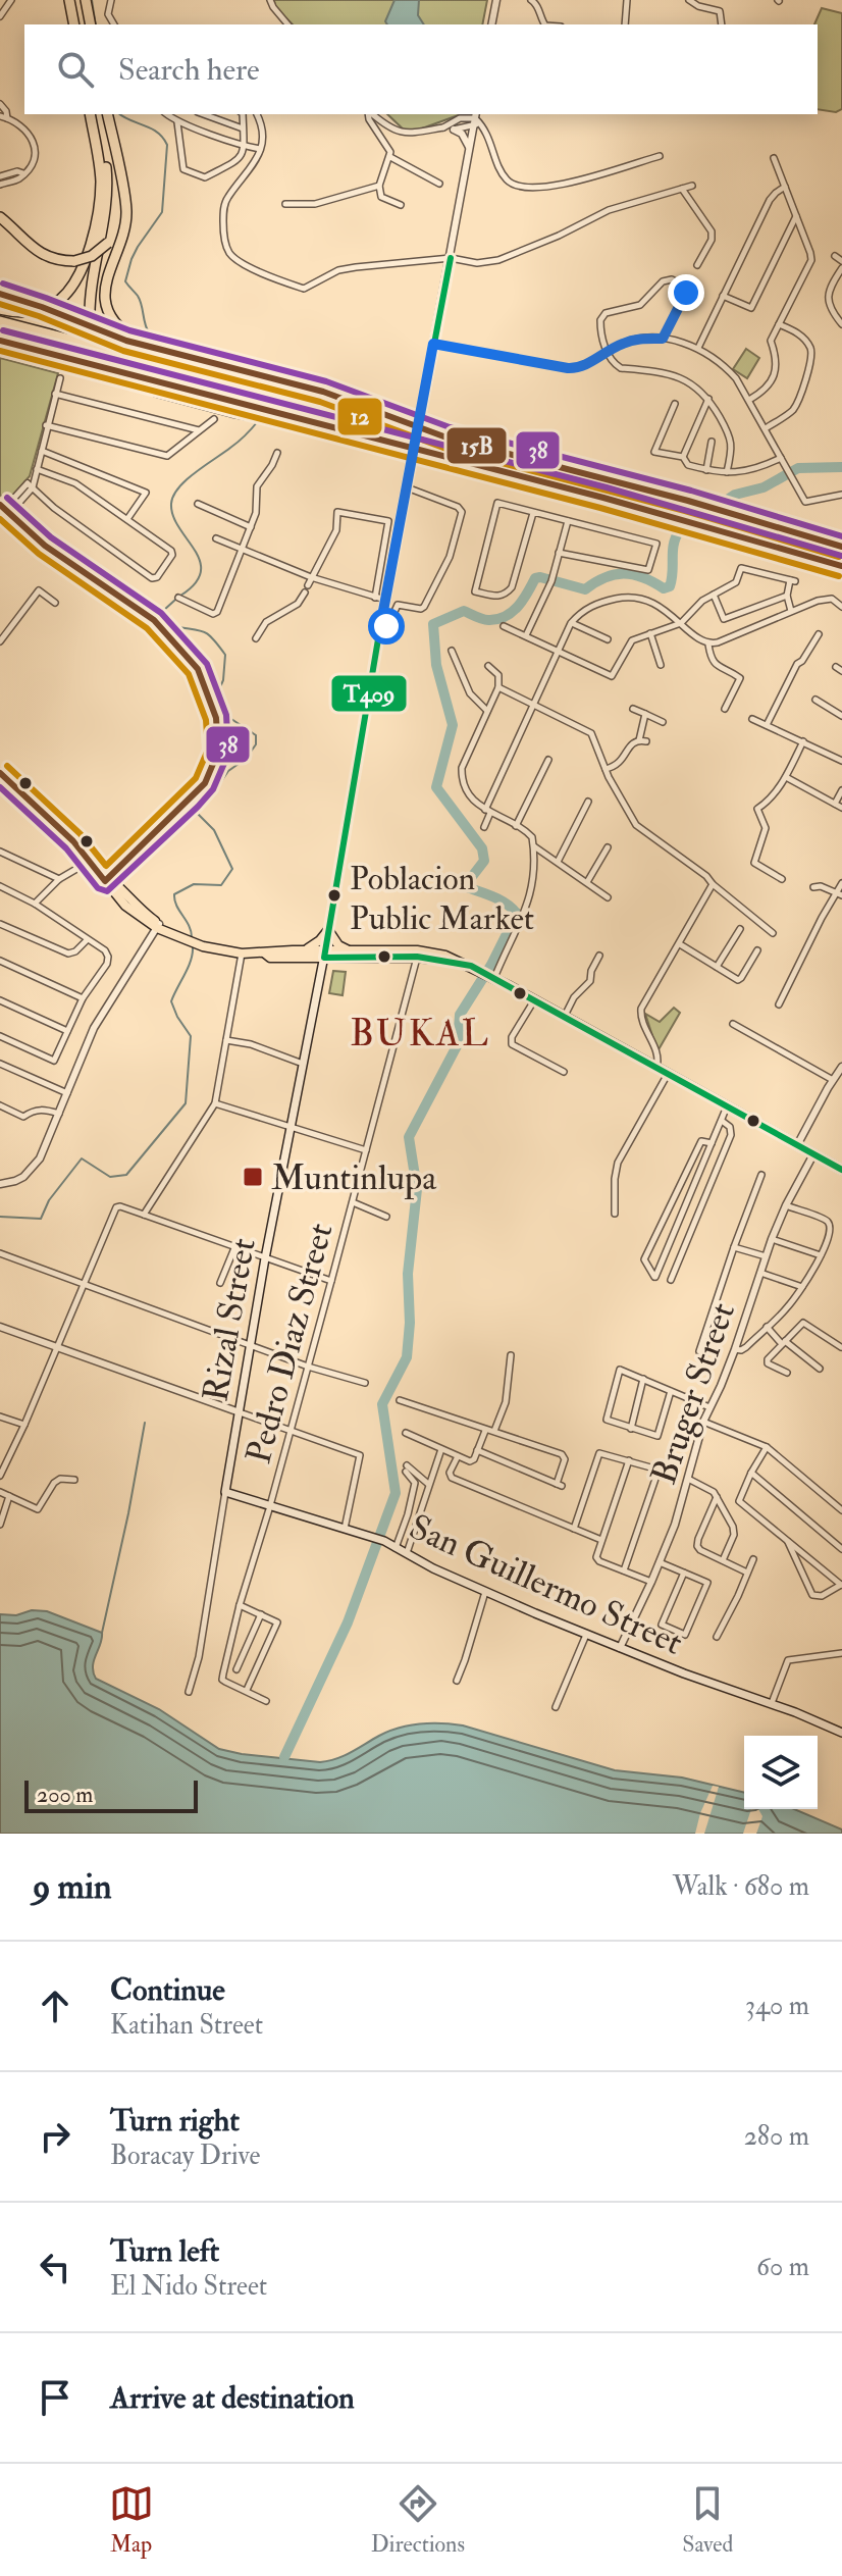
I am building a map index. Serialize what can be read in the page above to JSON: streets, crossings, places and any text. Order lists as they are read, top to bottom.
{
  "streets": {
    "main road": ["Rizal Street", "San Guillermo Street"],
    "street": ["Pedro Diaz Street", "Bruger Street"]
  },
  "crossings": [
    ["Rizal Street", "San Guillermo Street"],
    ["Pedro Diaz Street", "San Guillermo Street"],
    ["Bruger Street", "San Guillermo Street"]
  ],
  "districts": ["BUKAL"],
  "places": {
    "other": ["Poblacion Public Market"],
    "transit": ["Muntinlupa"]
  },
  "lines": [
    "transit line T409",
    "transit line 38",
    "transit line 15B",
    "transit line 12"
  ],
  "scale_bar": "200 m",
  "page": {
    "search": "Search here",
    "scale": "200 m",
    "heading": ["9 min", "Walk · 680 m"],
    "list": [
      ["Continue", "Katihan Street", "340 m"],
      ["Turn right", "Boracay Drive", "280 m"],
      ["Turn left", "El Nido Street", "60 m"],
      "Arrive at destination"
    ],
    "nav": ["Map", "Directions", "Saved"]
  }
}
